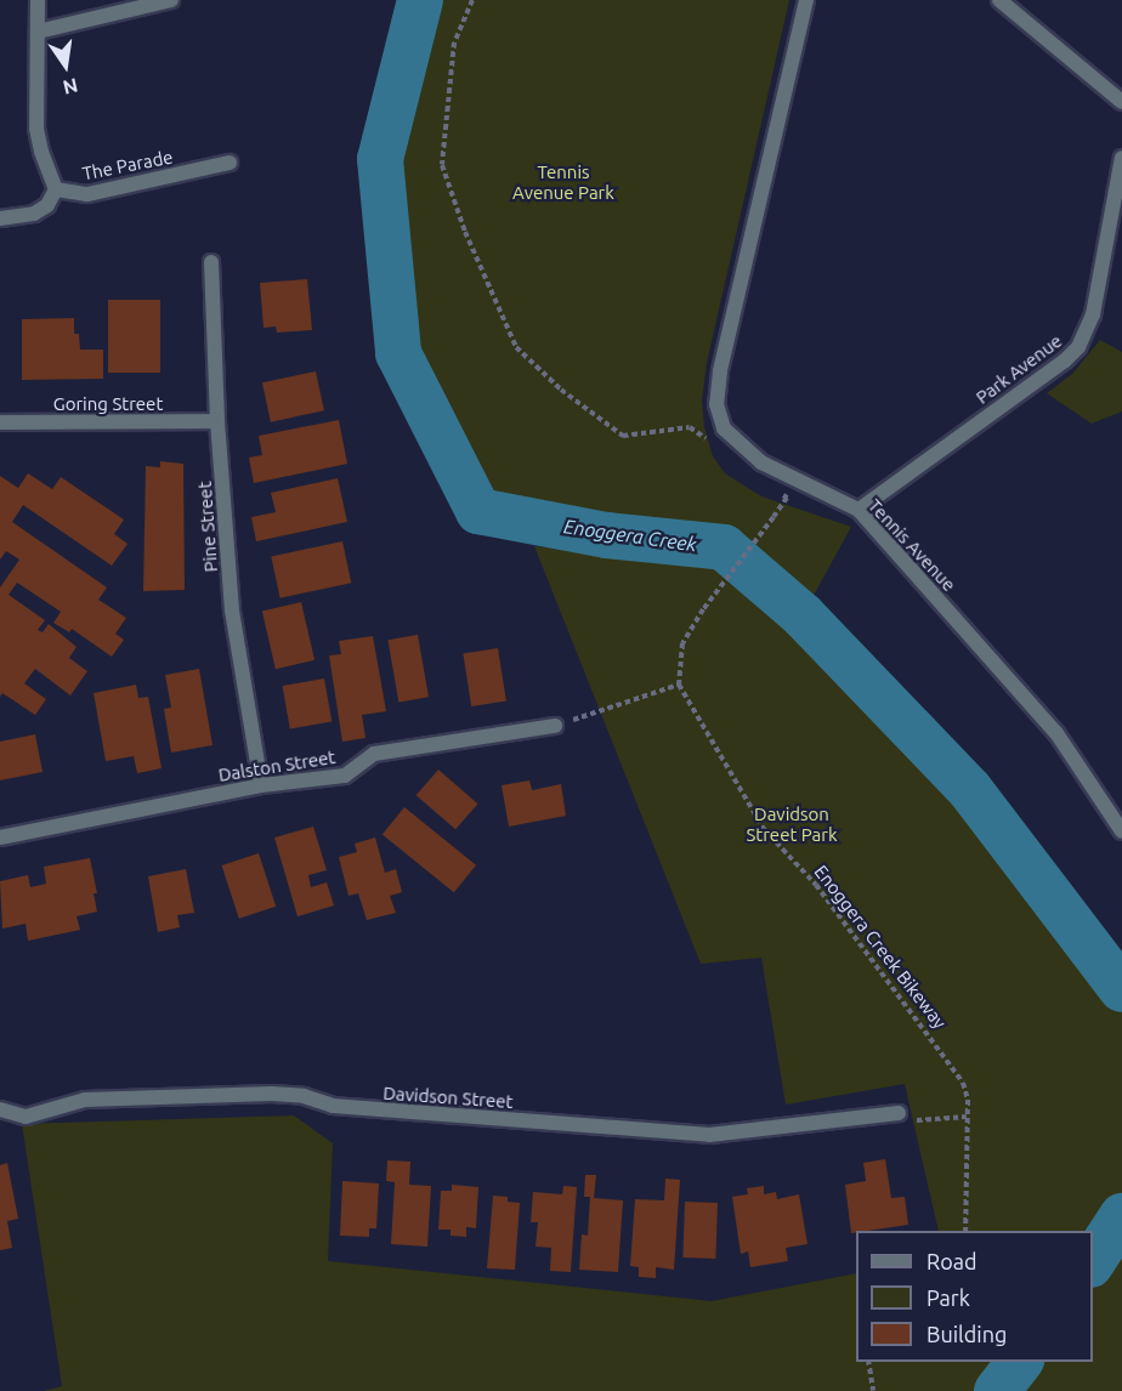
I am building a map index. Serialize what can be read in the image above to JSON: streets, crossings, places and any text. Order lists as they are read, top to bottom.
{
  "streets": {
    "street": [
      "The Parade",
      "Park Avenue",
      "Goring Street",
      "Pine Street",
      "Tennis Avenue",
      "Dalston Street",
      "Davidson Street"
    ],
    "path": ["Enoggera Creek Bikeway"]
  },
  "crossings": [
    ["Park Avenue", "Tennis Avenue"],
    ["Goring Street", "Pine Street"],
    ["Pine Street", "Dalston Street"]
  ],
  "water": ["Enoggera Creek"],
  "parks": ["Tennis Avenue Park", "Davidson Street Park"],
  "legend": ["Road", "Park", "Building"],
  "north": "bottom"
}
